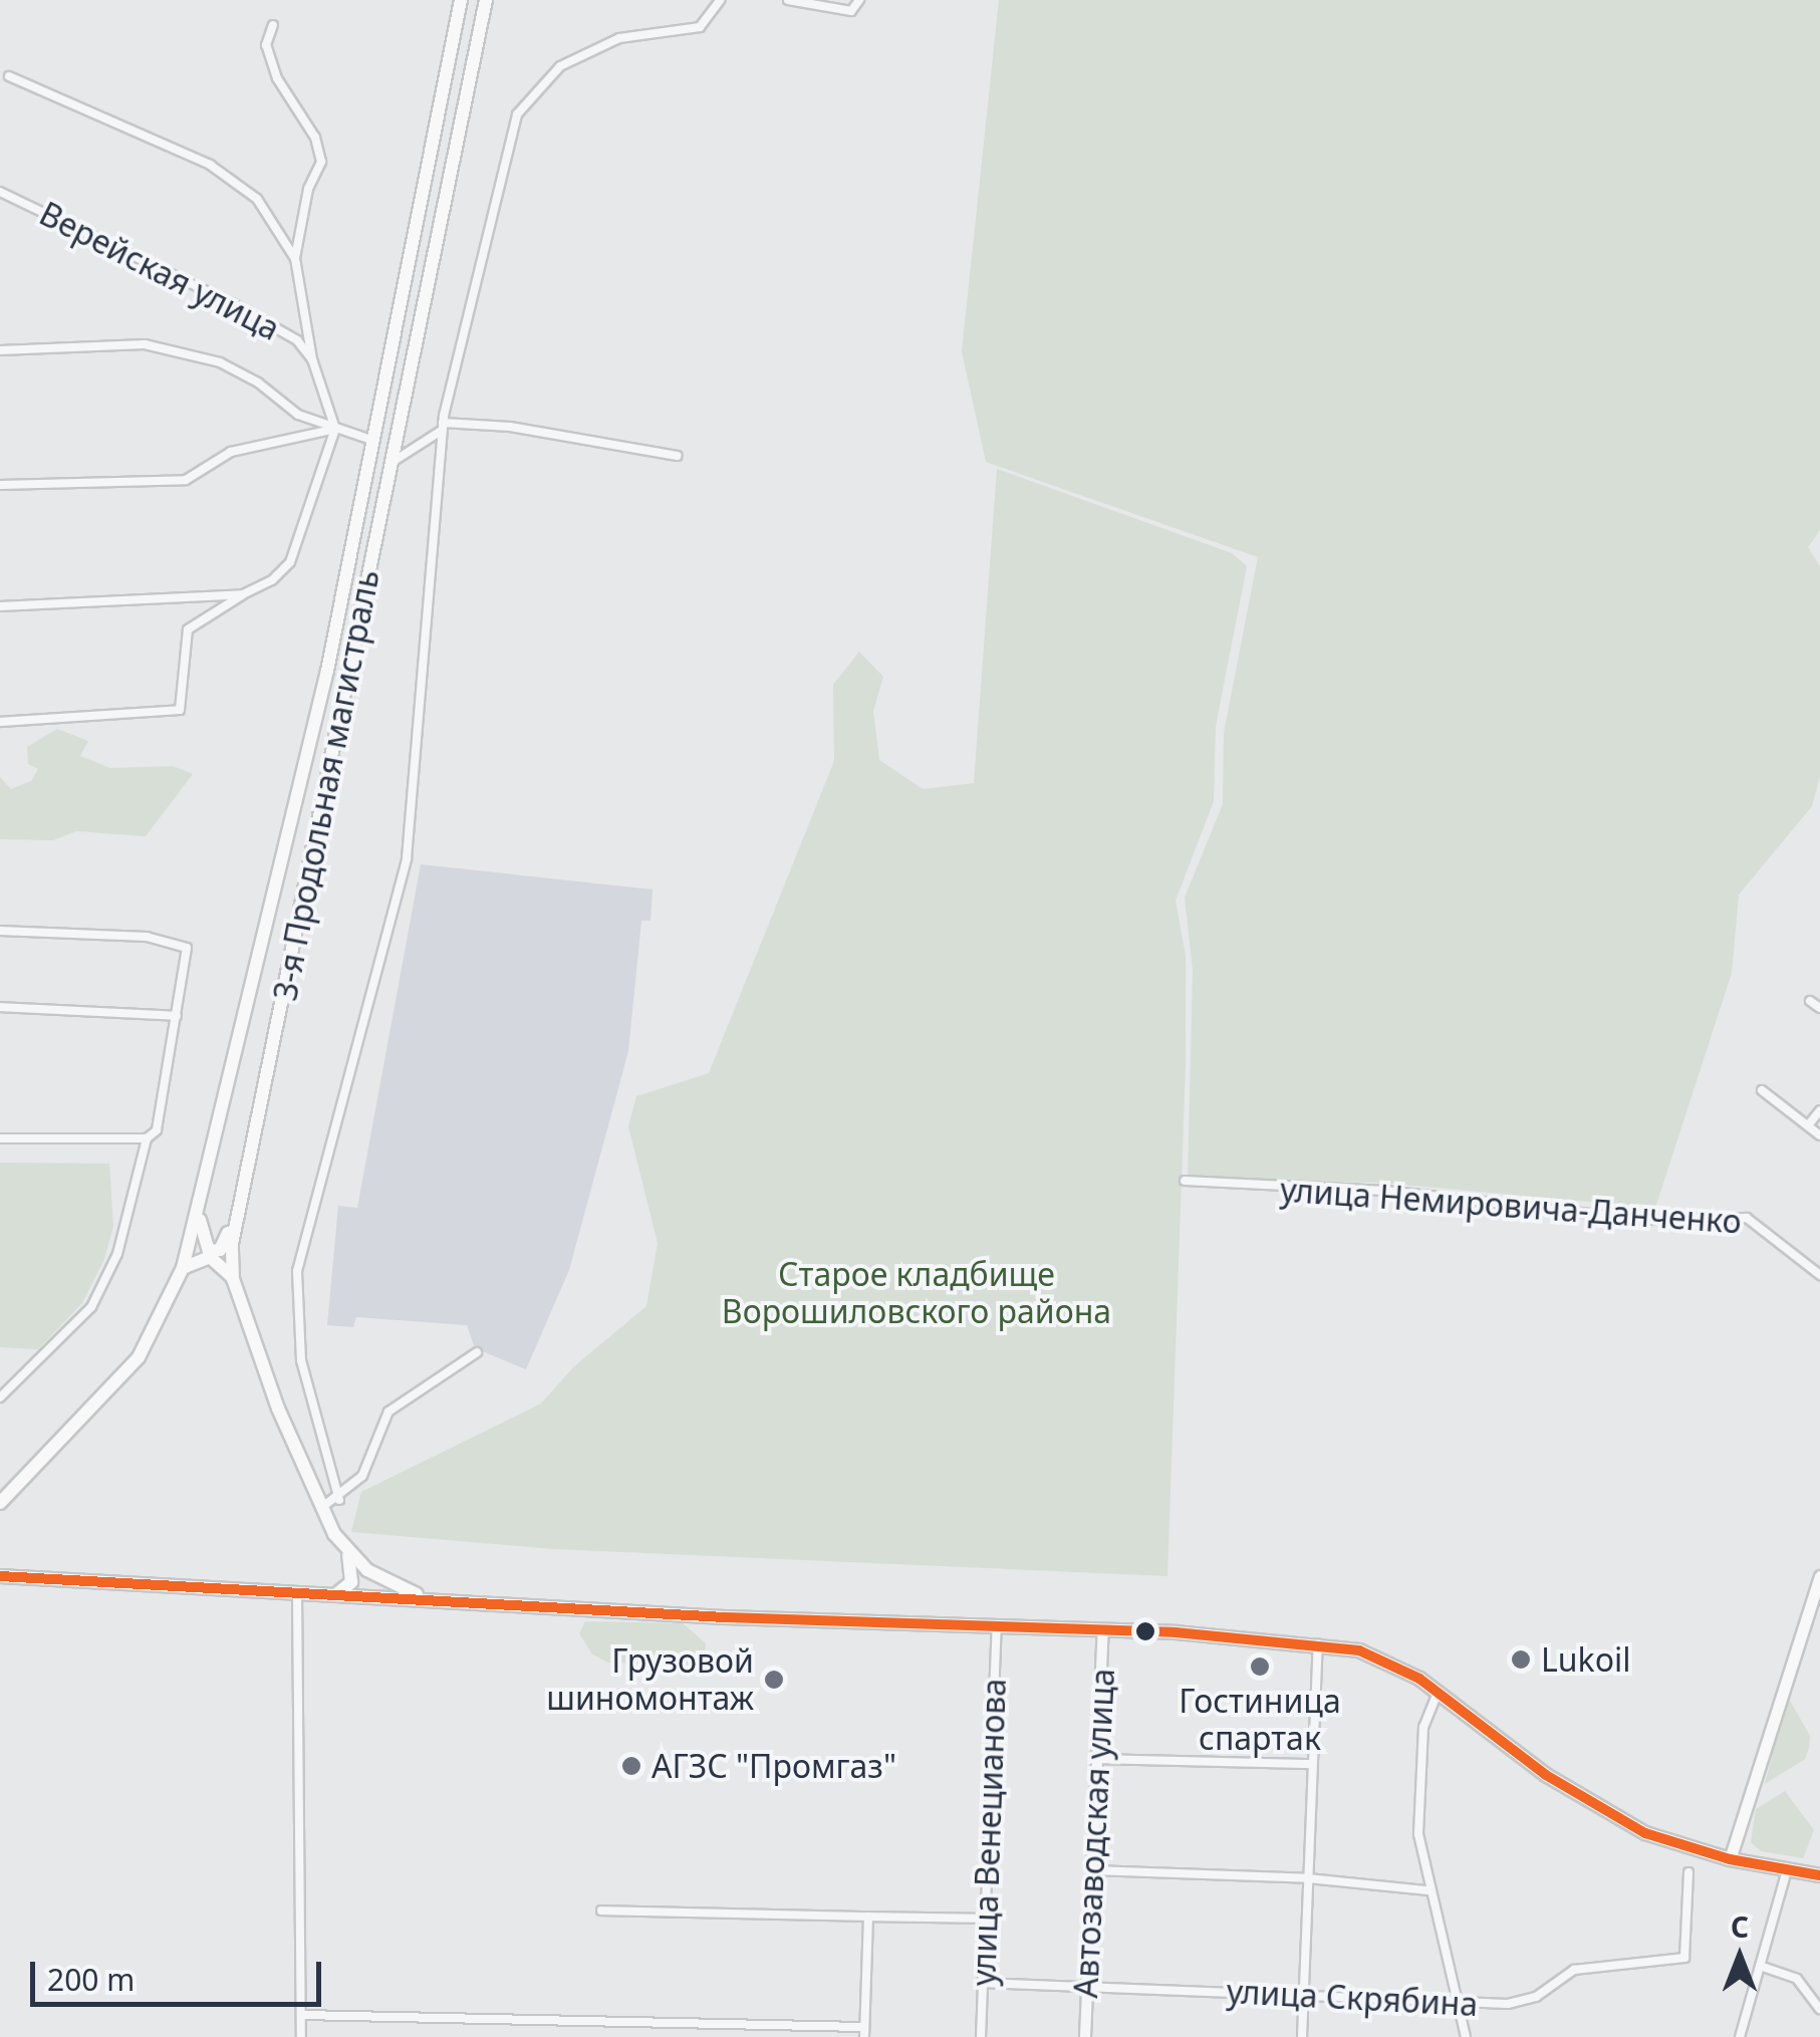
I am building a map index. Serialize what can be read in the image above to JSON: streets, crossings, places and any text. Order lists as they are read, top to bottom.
{
  "streets": {
    "highway": ["3-я Продольная магистраль"],
    "street": [
      "Верейская улица",
      "улица Немировича-Данченко",
      "улица Венецианова",
      "Автозаводская улица",
      "улица Скрябина"
    ]
  },
  "crossings": [
    ["улица Венецианова", "улица Скрябина"],
    ["Автозаводская улица", "улица Скрябина"]
  ],
  "parks": ["Старое кладбище Ворошиловского района"],
  "places": [
    "Lukoil",
    "Гостиница спартак",
    "Грузовой шиномонтаж",
    "АГЗС \"Промгаз\""
  ],
  "scale_bar": "200 m",
  "north": "top"
}
